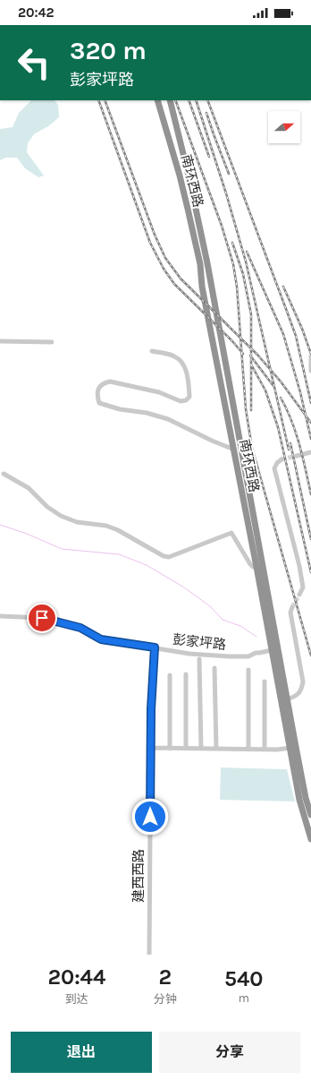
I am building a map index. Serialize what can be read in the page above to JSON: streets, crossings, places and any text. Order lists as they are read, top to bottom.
{
  "streets": {
    "highway": ["南环西路"],
    "street": ["彭家坪路", "建西西路"]
  },
  "crossings": [
    ["南环西路", "彭家坪路"],
    ["彭家坪路", "建西西路"]
  ],
  "north": "right",
  "page": {
    "status": "20:42",
    "turn": ["320 m", "彭家坪路"],
    "eta": [
      "20:44",
      "到达",
      "2",
      "分钟",
      "540",
      "m"
    ],
    "buttons": ["退出", "分享"]
  }
}
